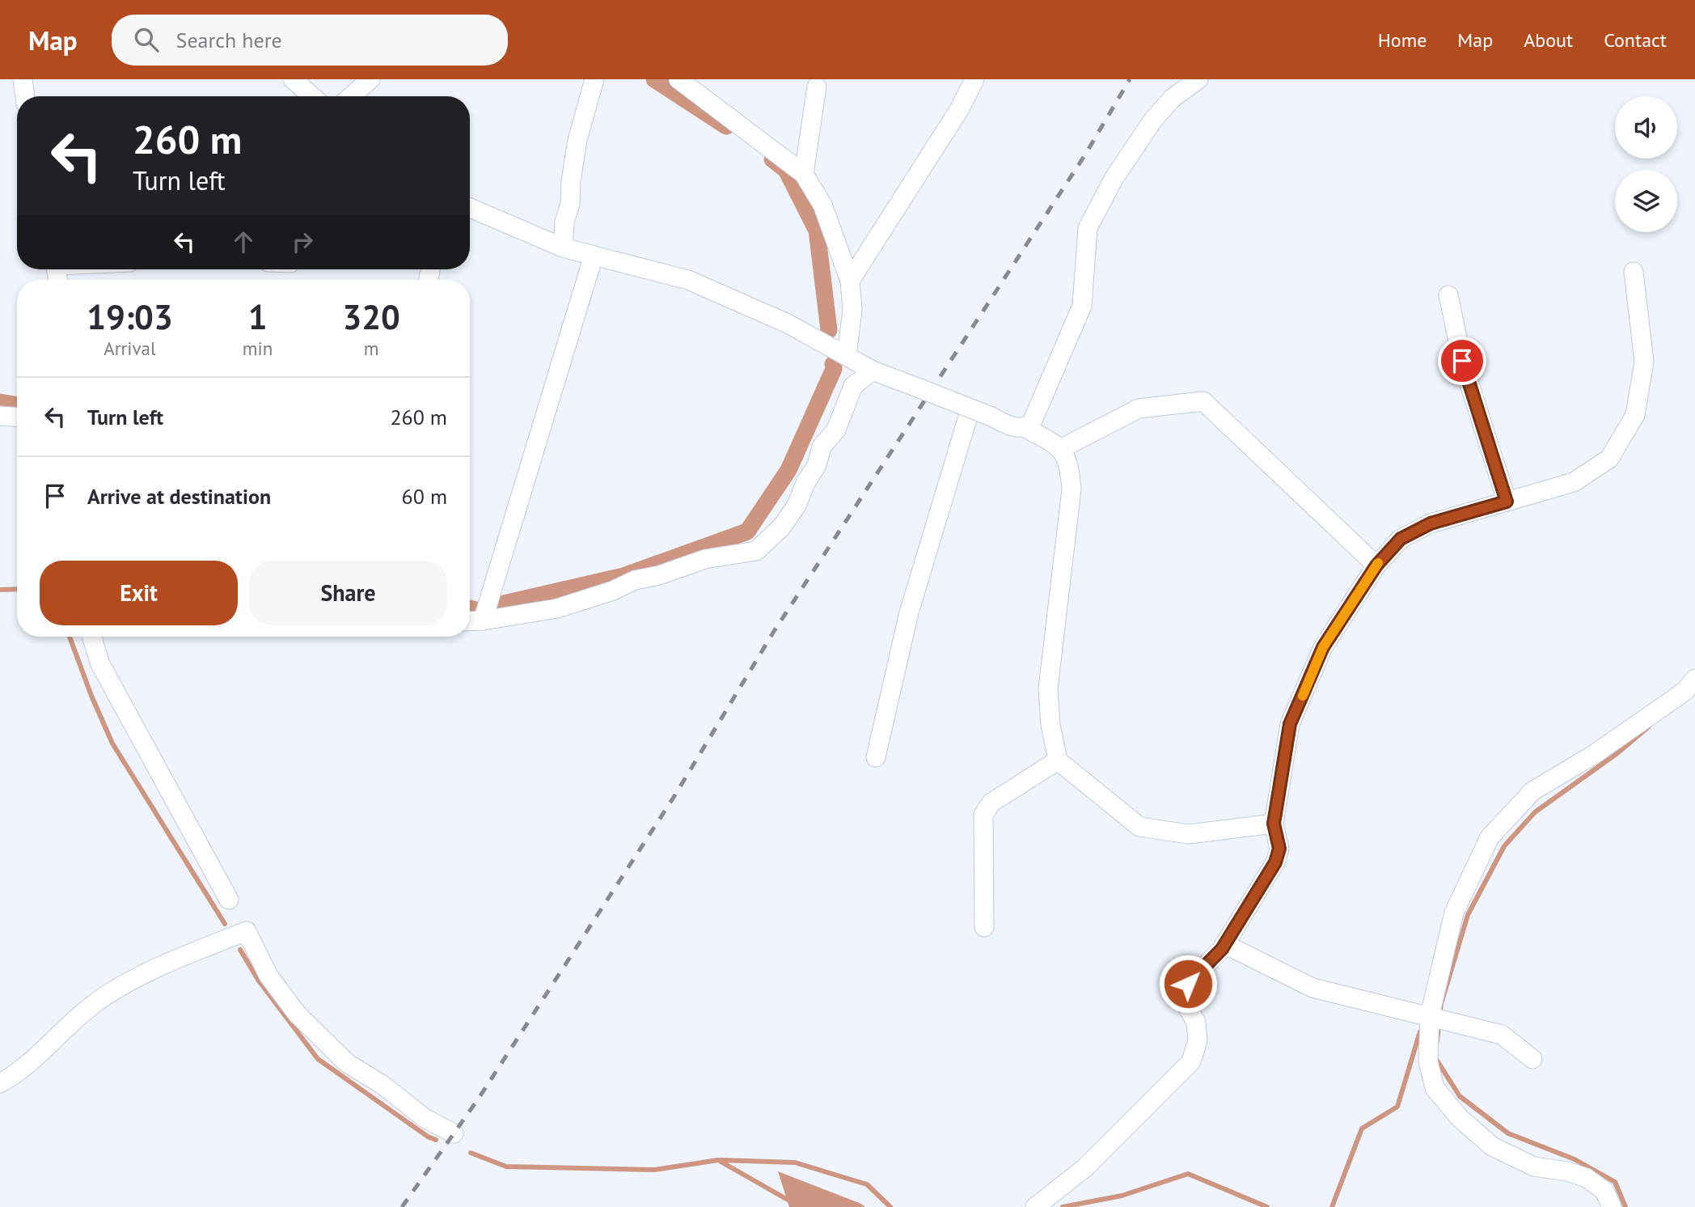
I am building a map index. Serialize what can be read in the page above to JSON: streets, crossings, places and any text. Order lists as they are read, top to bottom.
{
  "page": {
    "header": "Map",
    "search": "Search here",
    "nav": [
      "Home",
      "Map",
      "About",
      "Contact"
    ],
    "turn": ["260 m", "Turn left"],
    "eta": [
      "19:03",
      "Arrival",
      "1",
      "min",
      "320",
      "m"
    ],
    "list": [
      {
        "name": "Turn left",
        "value": "260 m"
      },
      {
        "name": "Arrive at destination",
        "value": "60 m"
      }
    ],
    "buttons": ["Exit", "Share"]
  }
}
